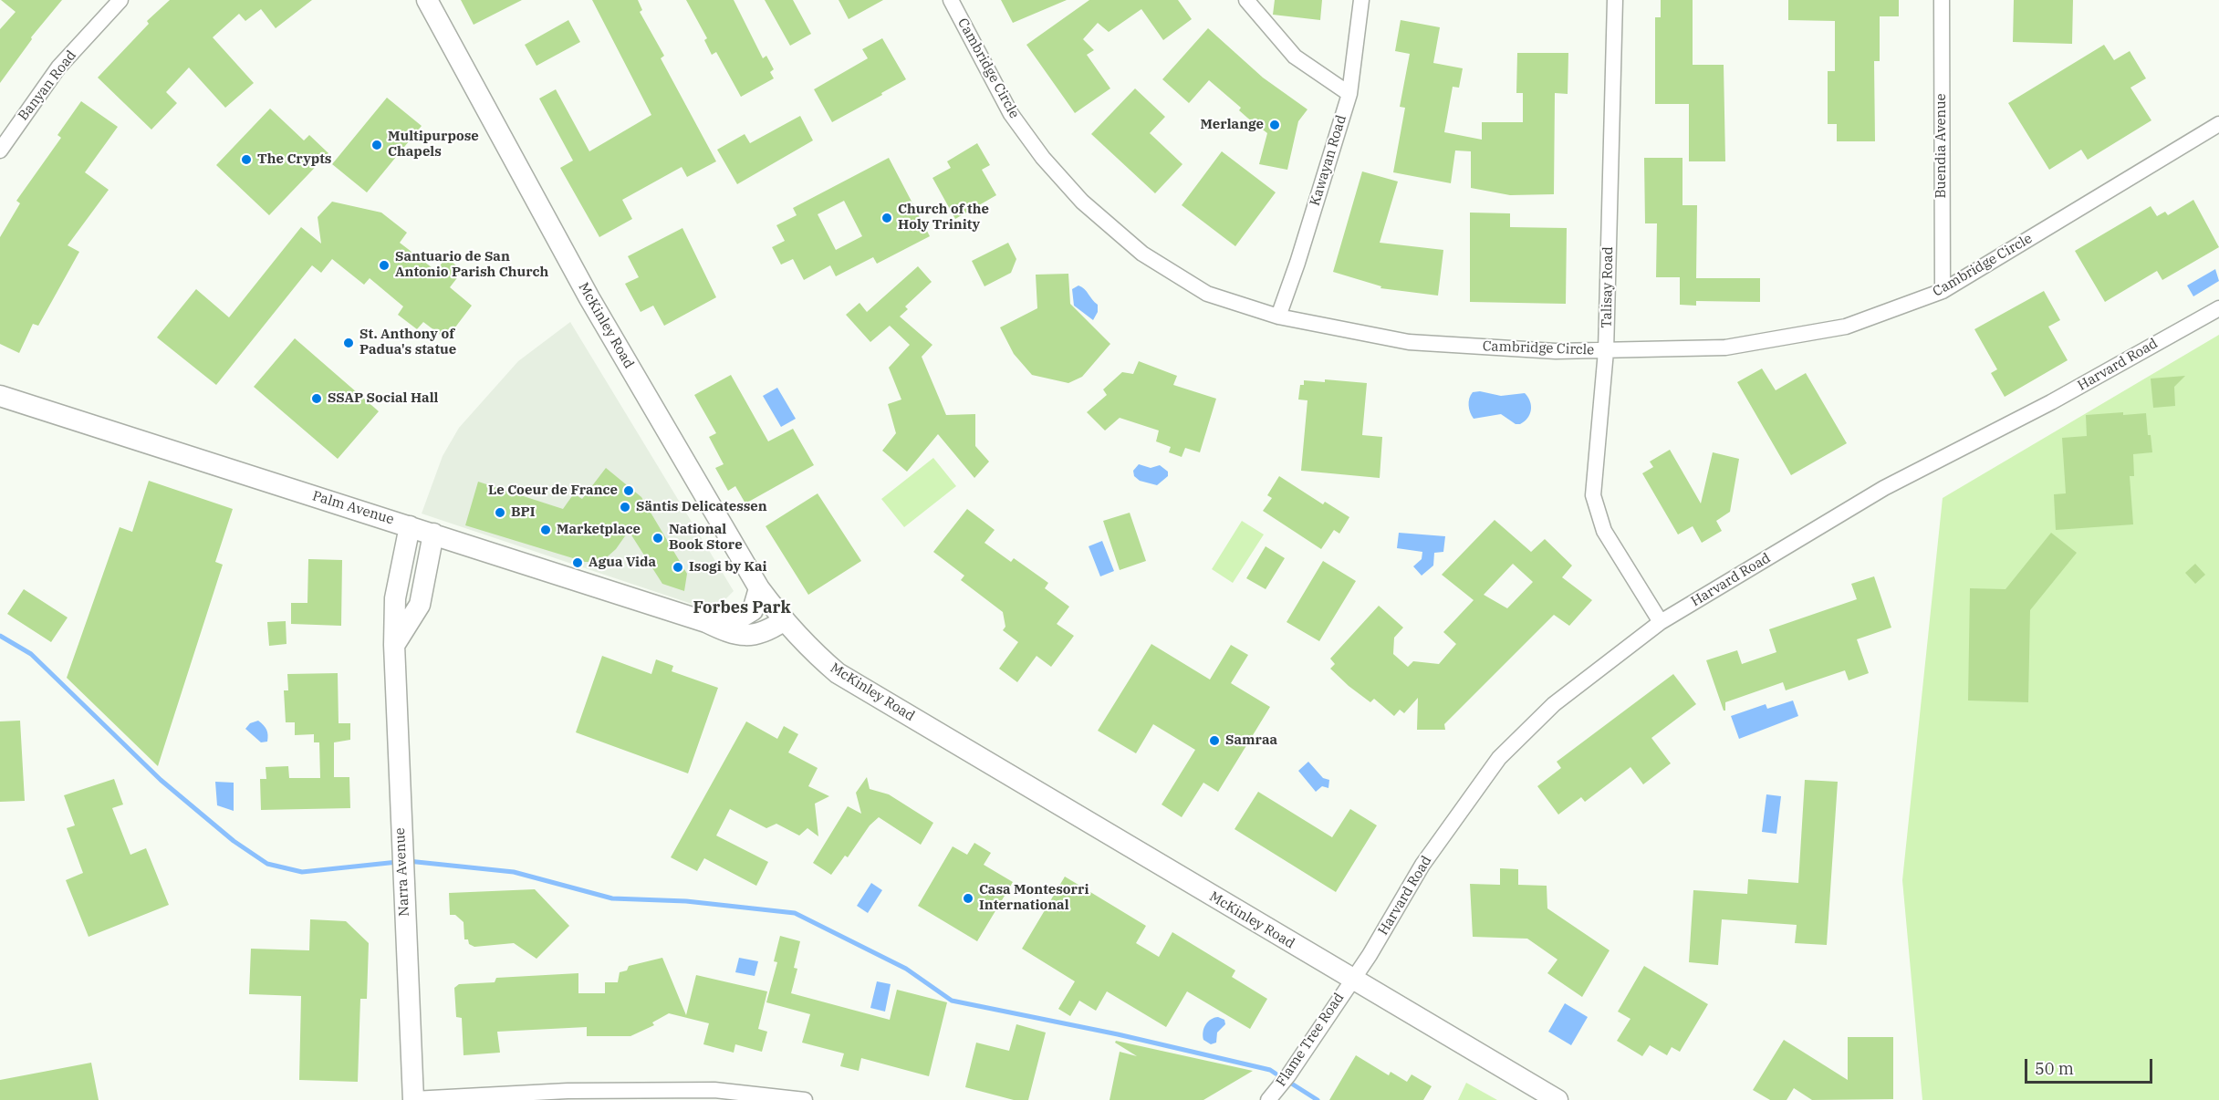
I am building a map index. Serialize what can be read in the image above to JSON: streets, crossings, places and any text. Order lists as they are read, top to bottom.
{
  "streets": {
    "main road": ["McKinley Road", "Palm Avenue", "Narra Avenue"],
    "street": [
      "Cambridge Circle",
      "Banyan Road",
      "Buendia Avenue",
      "Kawayan Road",
      "Talisay Road",
      "Harvard Road",
      "Flame Tree Road"
    ]
  },
  "crossings": [
    ["Cambridge Circle", "Buendia Avenue"],
    ["Cambridge Circle", "Kawayan Road"],
    ["Cambridge Circle", "Talisay Road"],
    ["Talisay Road", "Harvard Road"],
    ["McKinley Road", "Harvard Road"],
    ["McKinley Road", "Palm Avenue"],
    ["McKinley Road", "Flame Tree Road"],
    ["Harvard Road", "Flame Tree Road"],
    ["Palm Avenue", "Narra Avenue"]
  ],
  "districts": ["Forbes Park"],
  "places": [
    "Merlange",
    "Multipurpose Chapels",
    "The Crypts",
    "Church of the Holy Trinity",
    "Santuario de San Antonio Parish Church",
    "St. Anthony of Padua's statue",
    "SSAP Social Hall",
    "Le Coeur de France",
    "Säntis Delicatessen",
    "BPI",
    "Marketplace",
    "National Book Store",
    "Agua Vida",
    "Isogi by Kai",
    "Samraa",
    "Casa Montesorri International"
  ],
  "scale_bar": "50 m"
}
